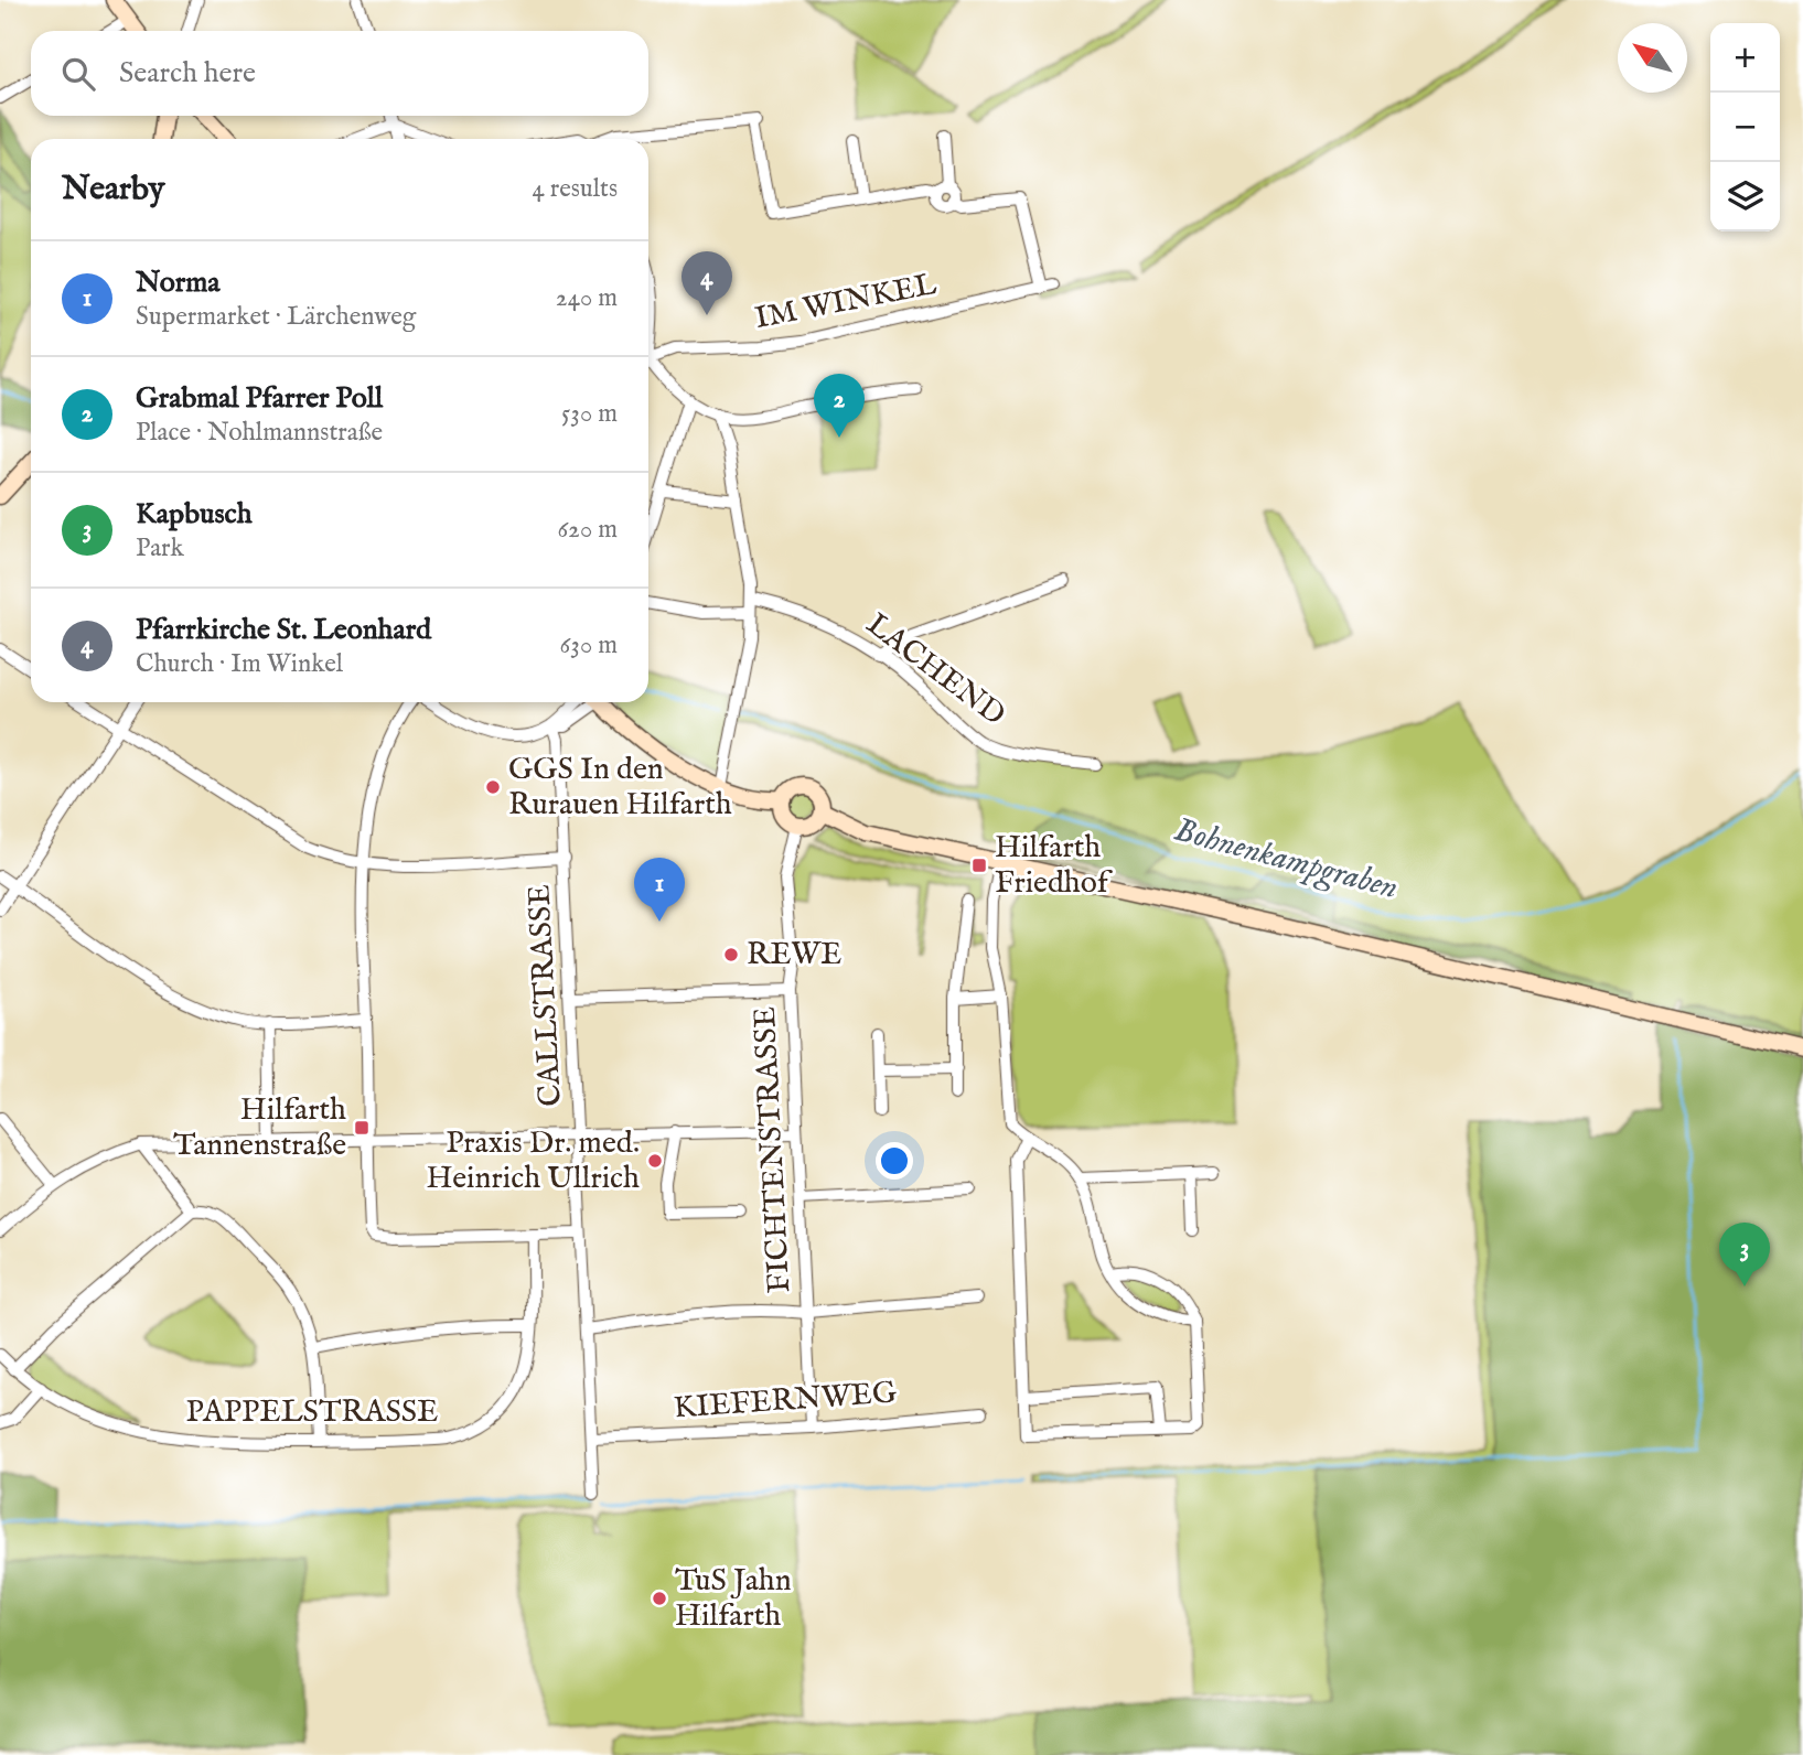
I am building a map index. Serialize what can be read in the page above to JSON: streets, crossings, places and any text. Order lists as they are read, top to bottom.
{
  "streets": {
    "street": [
      "IM WINKEL",
      "LACHEND",
      "CALLSTRASSE",
      "FICHTENSTRASSE",
      "KIEFERNWEG",
      "PAPPELSTRASSE"
    ]
  },
  "crossings": [
    ["CALLSTRASSE", "KIEFERNWEG"],
    ["FICHTENSTRASSE", "KIEFERNWEG"]
  ],
  "water": ["Bohnenkampgraben"],
  "places": {
    "other": [
      "GGS In den Rurauen Hilfarth",
      "REWE",
      "Praxis Dr. med. Heinrich Ullrich",
      "TuS Jahn Hilfarth"
    ],
    "transit": ["Hilfarth Friedhof", "Hilfarth Tannenstraße"]
  },
  "north": "top left",
  "page": {
    "map_buttons": ["+", "−"],
    "search": "Search here",
    "heading": ["Nearby", "4 results"],
    "list": [
      {
        "mark": "1",
        "name": "Norma",
        "note": "Supermarket · Lärchenweg",
        "value": "240 m"
      },
      {
        "mark": "2",
        "name": "Grabmal Pfarrer Poll",
        "note": "Place · Nohlmannstraße",
        "value": "530 m"
      },
      {
        "mark": "3",
        "name": "Kapbusch",
        "note": "Park",
        "value": "620 m"
      },
      {
        "mark": "4",
        "name": "Pfarrkirche St. Leonhard",
        "note": "Church · Im Winkel",
        "value": "630 m"
      }
    ],
    "pins": [
      "4",
      "2",
      "1",
      "3"
    ]
  }
}
